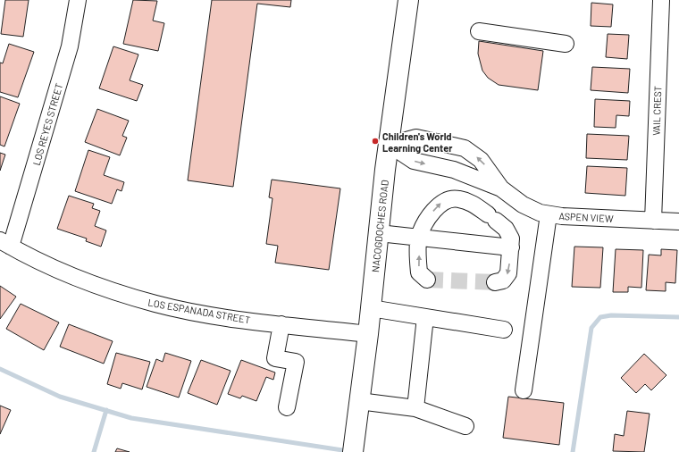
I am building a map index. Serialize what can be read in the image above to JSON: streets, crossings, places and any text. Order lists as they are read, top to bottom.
{
  "streets": {
    "main road": ["NACOGDOCHES ROAD"],
    "street": [
      "VAIL CREST",
      "LOS REYES STREET",
      "ASPEN VIEW",
      "LOS ESPANADA STREET"
    ]
  },
  "crossings": [
    ["VAIL CREST", "ASPEN VIEW"],
    ["LOS REYES STREET", "LOS ESPANADA STREET"],
    ["ASPEN VIEW", "NACOGDOCHES ROAD"],
    ["NACOGDOCHES ROAD", "LOS ESPANADA STREET"]
  ],
  "places": ["Children's World Learning Center"]
}
